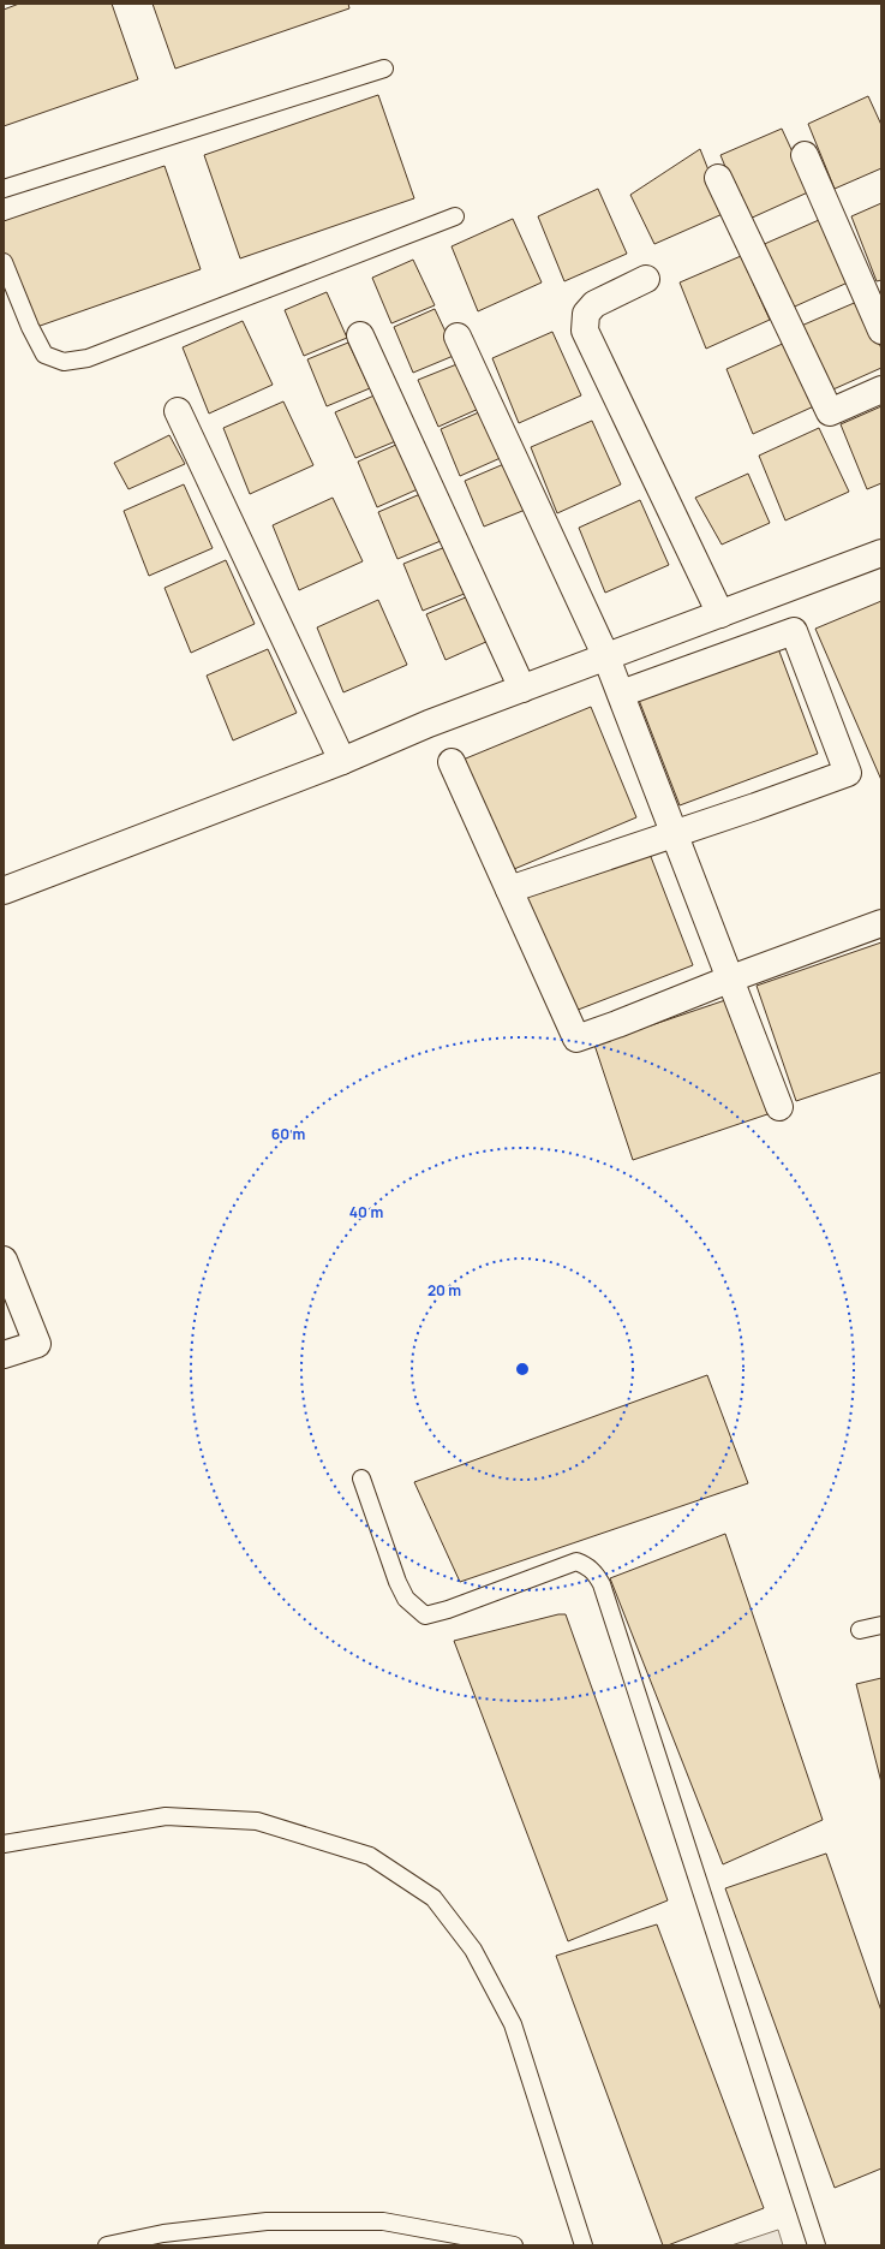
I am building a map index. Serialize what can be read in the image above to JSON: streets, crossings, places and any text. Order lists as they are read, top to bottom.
{
  "rings": ["60 m", "40 m", "20 m"]
}
